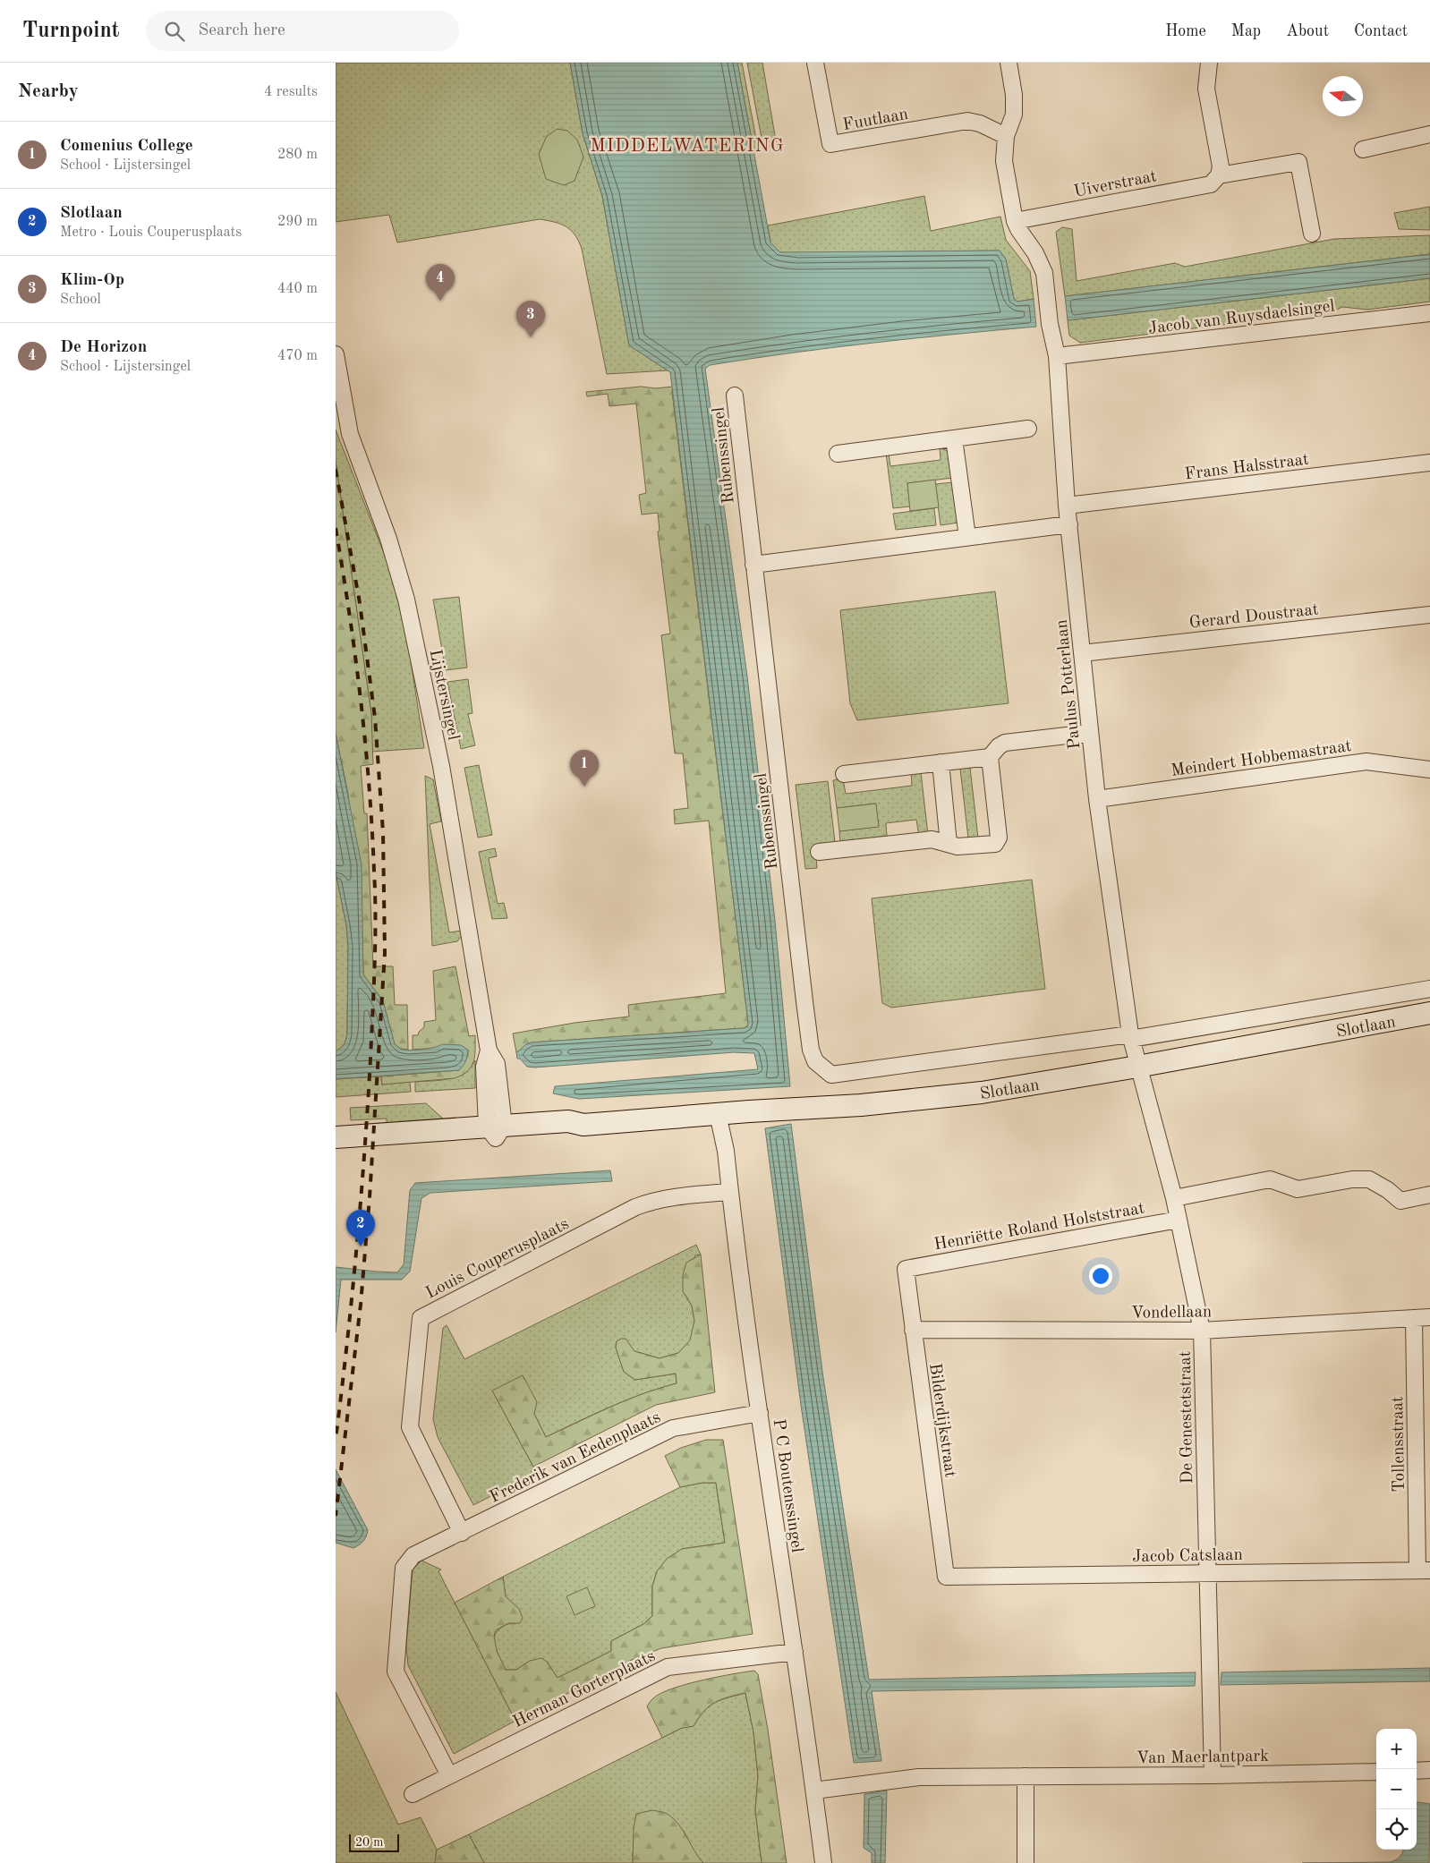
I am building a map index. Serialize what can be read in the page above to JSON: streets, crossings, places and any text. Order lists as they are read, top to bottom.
{
  "streets": {
    "street": [
      "Fuutlaan",
      "Uiverstraat",
      "Jacob van Ruysdaelsingel",
      "Rubenssingel",
      "Frans Halsstraat",
      "Gerard Doustraat",
      "Paulus Potterlaan",
      "Lijstersingel",
      "Meindert Hobbemastraat",
      "Slotlaan",
      "Henriëtte Roland Holststraat",
      "Louis Couperusplaats",
      "Vondellaan",
      "De Genestetstraat",
      "Bilderdijkstraat",
      "Tollensstraat",
      "Frederik van Eedenplaats",
      "P C Boutenssingel",
      "Jacob Catslaan",
      "Herman Gorterplaats",
      "Van Maerlantpark"
    ]
  },
  "crossings": [
    ["Fuutlaan", "Paulus Potterlaan"],
    ["Uiverstraat", "Paulus Potterlaan"],
    ["Jacob van Ruysdaelsingel", "Paulus Potterlaan"],
    ["Rubenssingel", "Slotlaan"],
    ["Frans Halsstraat", "Paulus Potterlaan"],
    ["Gerard Doustraat", "Paulus Potterlaan"],
    ["Paulus Potterlaan", "Meindert Hobbemastraat"],
    ["Paulus Potterlaan", "Slotlaan"],
    ["Paulus Potterlaan", "De Genestetstraat"],
    ["Lijstersingel", "Slotlaan"],
    ["Slotlaan", "De Genestetstraat"],
    ["Slotlaan", "P C Boutenssingel"],
    ["Henriëtte Roland Holststraat", "De Genestetstraat"],
    ["Henriëtte Roland Holststraat", "Bilderdijkstraat"],
    ["Louis Couperusplaats", "Frederik van Eedenplaats"],
    ["Louis Couperusplaats", "P C Boutenssingel"],
    ["Vondellaan", "De Genestetstraat"],
    ["Vondellaan", "Bilderdijkstraat"],
    ["Vondellaan", "Tollensstraat"],
    ["De Genestetstraat", "Jacob Catslaan"],
    ["De Genestetstraat", "Van Maerlantpark"],
    ["Bilderdijkstraat", "Jacob Catslaan"],
    ["Tollensstraat", "Jacob Catslaan"],
    ["Frederik van Eedenplaats", "P C Boutenssingel"],
    ["P C Boutenssingel", "Herman Gorterplaats"],
    ["P C Boutenssingel", "Van Maerlantpark"]
  ],
  "districts": ["MIDDELWATERING"],
  "scale_bar": "20 m",
  "north": "left",
  "page": {
    "header": "Turnpoint",
    "search": "Search here",
    "nav": [
      "Home",
      "Map",
      "About",
      "Contact"
    ],
    "heading": ["Nearby", "4 results"],
    "list": [
      {
        "mark": "1",
        "name": "Comenius College",
        "note": "School · Lijstersingel",
        "value": "280 m"
      },
      {
        "mark": "2",
        "name": "Slotlaan",
        "note": "Metro · Louis Couperusplaats",
        "value": "290 m"
      },
      {
        "mark": "3",
        "name": "Klim-Op",
        "note": "School",
        "value": "440 m"
      },
      {
        "mark": "4",
        "name": "De Horizon",
        "note": "School · Lijstersingel",
        "value": "470 m"
      }
    ],
    "pins": [
      "4",
      "3",
      "1",
      "2"
    ],
    "map_buttons": ["+", "−"],
    "scale": "20 m"
  }
}
